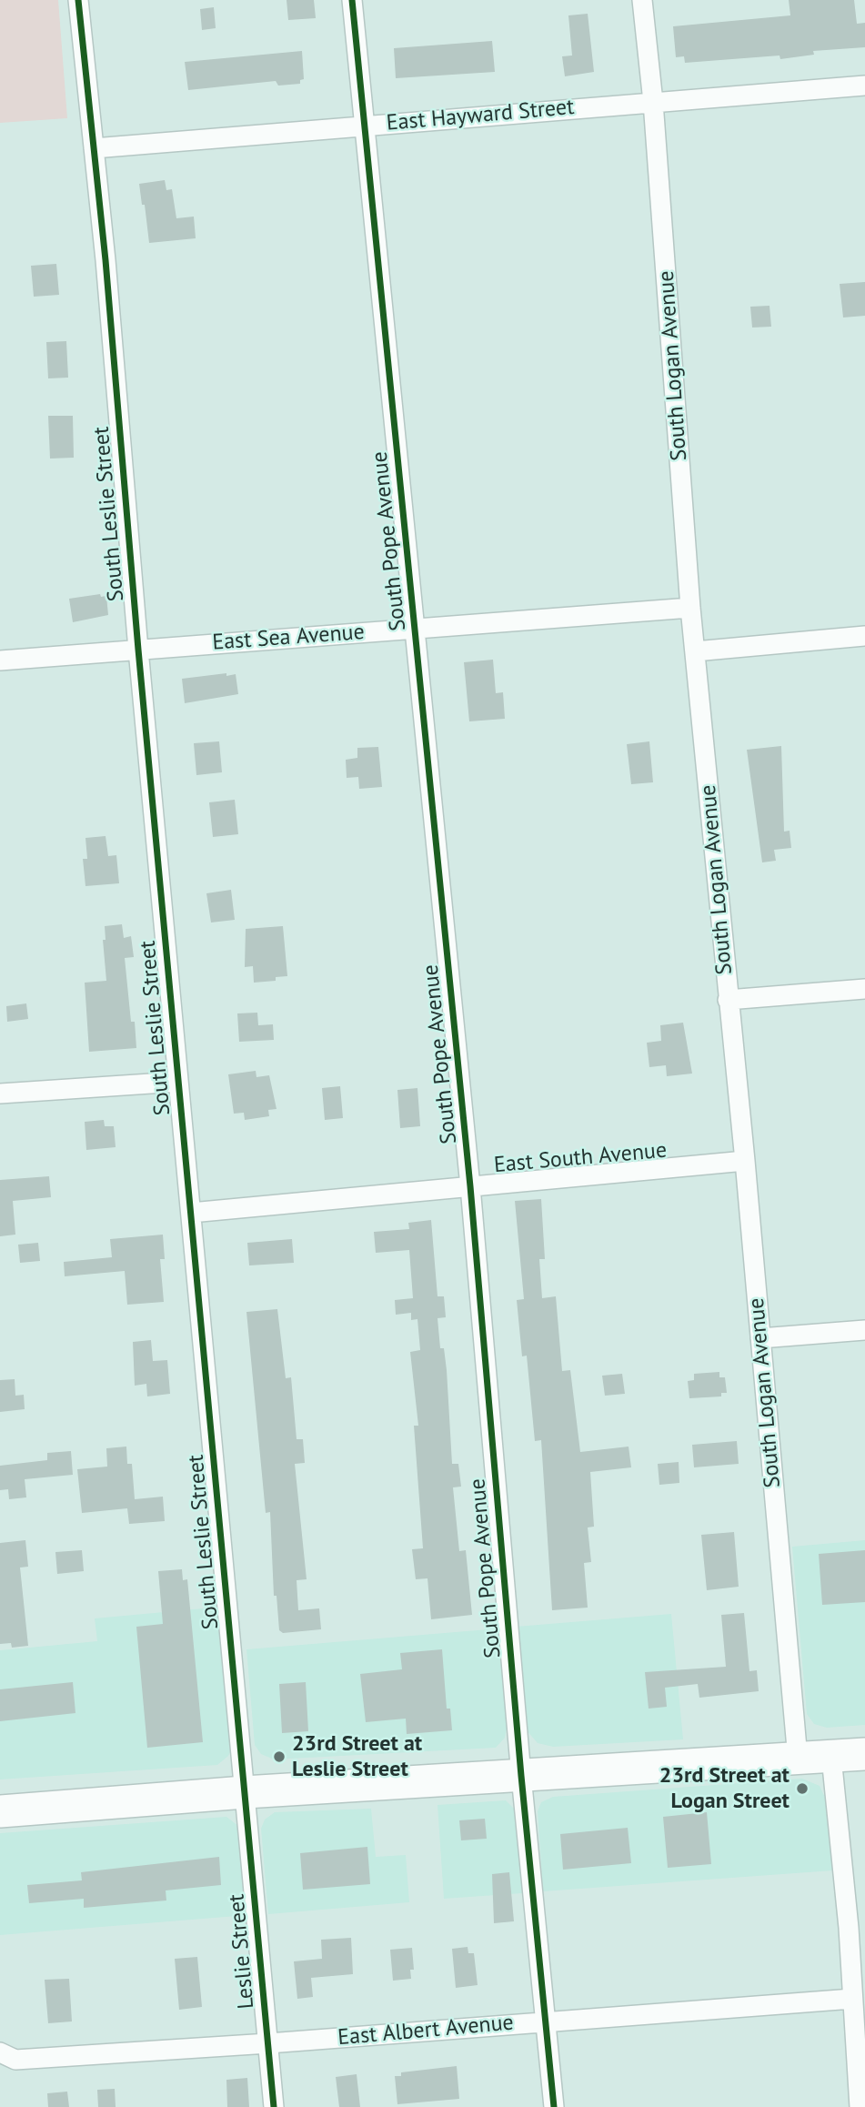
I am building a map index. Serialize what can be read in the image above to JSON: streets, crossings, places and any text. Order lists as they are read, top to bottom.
{
  "streets": {
    "street": [
      "East Hayward Street",
      "South Logan Avenue",
      "South Leslie Street",
      "South Pope Avenue",
      "East Sea Avenue",
      "East South Avenue",
      "Leslie Street",
      "East Albert Avenue"
    ]
  },
  "crossings": [
    ["East Hayward Street", "South Logan Avenue"],
    ["East Hayward Street", "South Leslie Street"],
    ["East Hayward Street", "South Pope Avenue"],
    ["South Logan Avenue", "East Sea Avenue"],
    ["South Logan Avenue", "East South Avenue"],
    ["South Leslie Street", "East Sea Avenue"],
    ["South Leslie Street", "East South Avenue"],
    ["South Leslie Street", "Leslie Street"],
    ["South Pope Avenue", "East Sea Avenue"],
    ["South Pope Avenue", "East South Avenue"],
    ["South Pope Avenue", "East Albert Avenue"],
    ["Leslie Street", "East Albert Avenue"]
  ],
  "places": ["23rd Street at Leslie Street", "23rd Street at Logan Street"]
}
